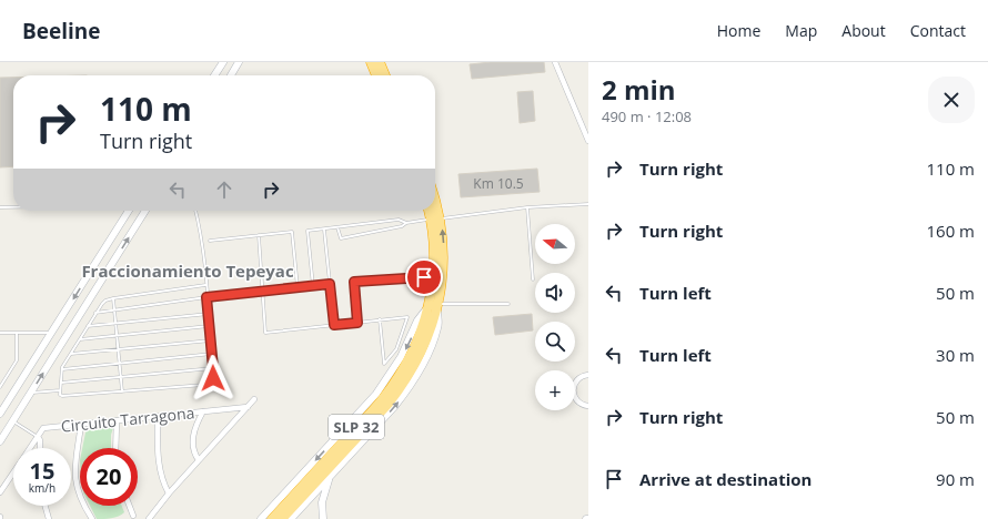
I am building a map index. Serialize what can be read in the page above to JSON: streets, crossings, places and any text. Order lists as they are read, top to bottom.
{
  "streets": {
    "highway": ["SLP 32"],
    "street": ["Circuito Tarragona"]
  },
  "districts": ["Fraccionamiento Tepeyac"],
  "house_numbers": ["Km 10.5"],
  "north": "left",
  "page": {
    "header": "Beeline",
    "nav": [
      "Home",
      "Map",
      "About",
      "Contact"
    ],
    "heading": ["2 min", "490 m · 12:08"],
    "turn": ["110 m", "Turn right"],
    "list": [
      {
        "name": "Turn right",
        "value": "110 m"
      },
      {
        "name": "Turn right",
        "value": "160 m"
      },
      {
        "name": "Turn left",
        "value": "50 m"
      },
      {
        "name": "Turn left",
        "value": "30 m"
      },
      {
        "name": "Turn right",
        "value": "50 m"
      },
      {
        "name": "Arrive at destination",
        "value": "90 m"
      }
    ],
    "map_buttons": "+",
    "speed": "15 km/h",
    "limit": "20"
  }
}
